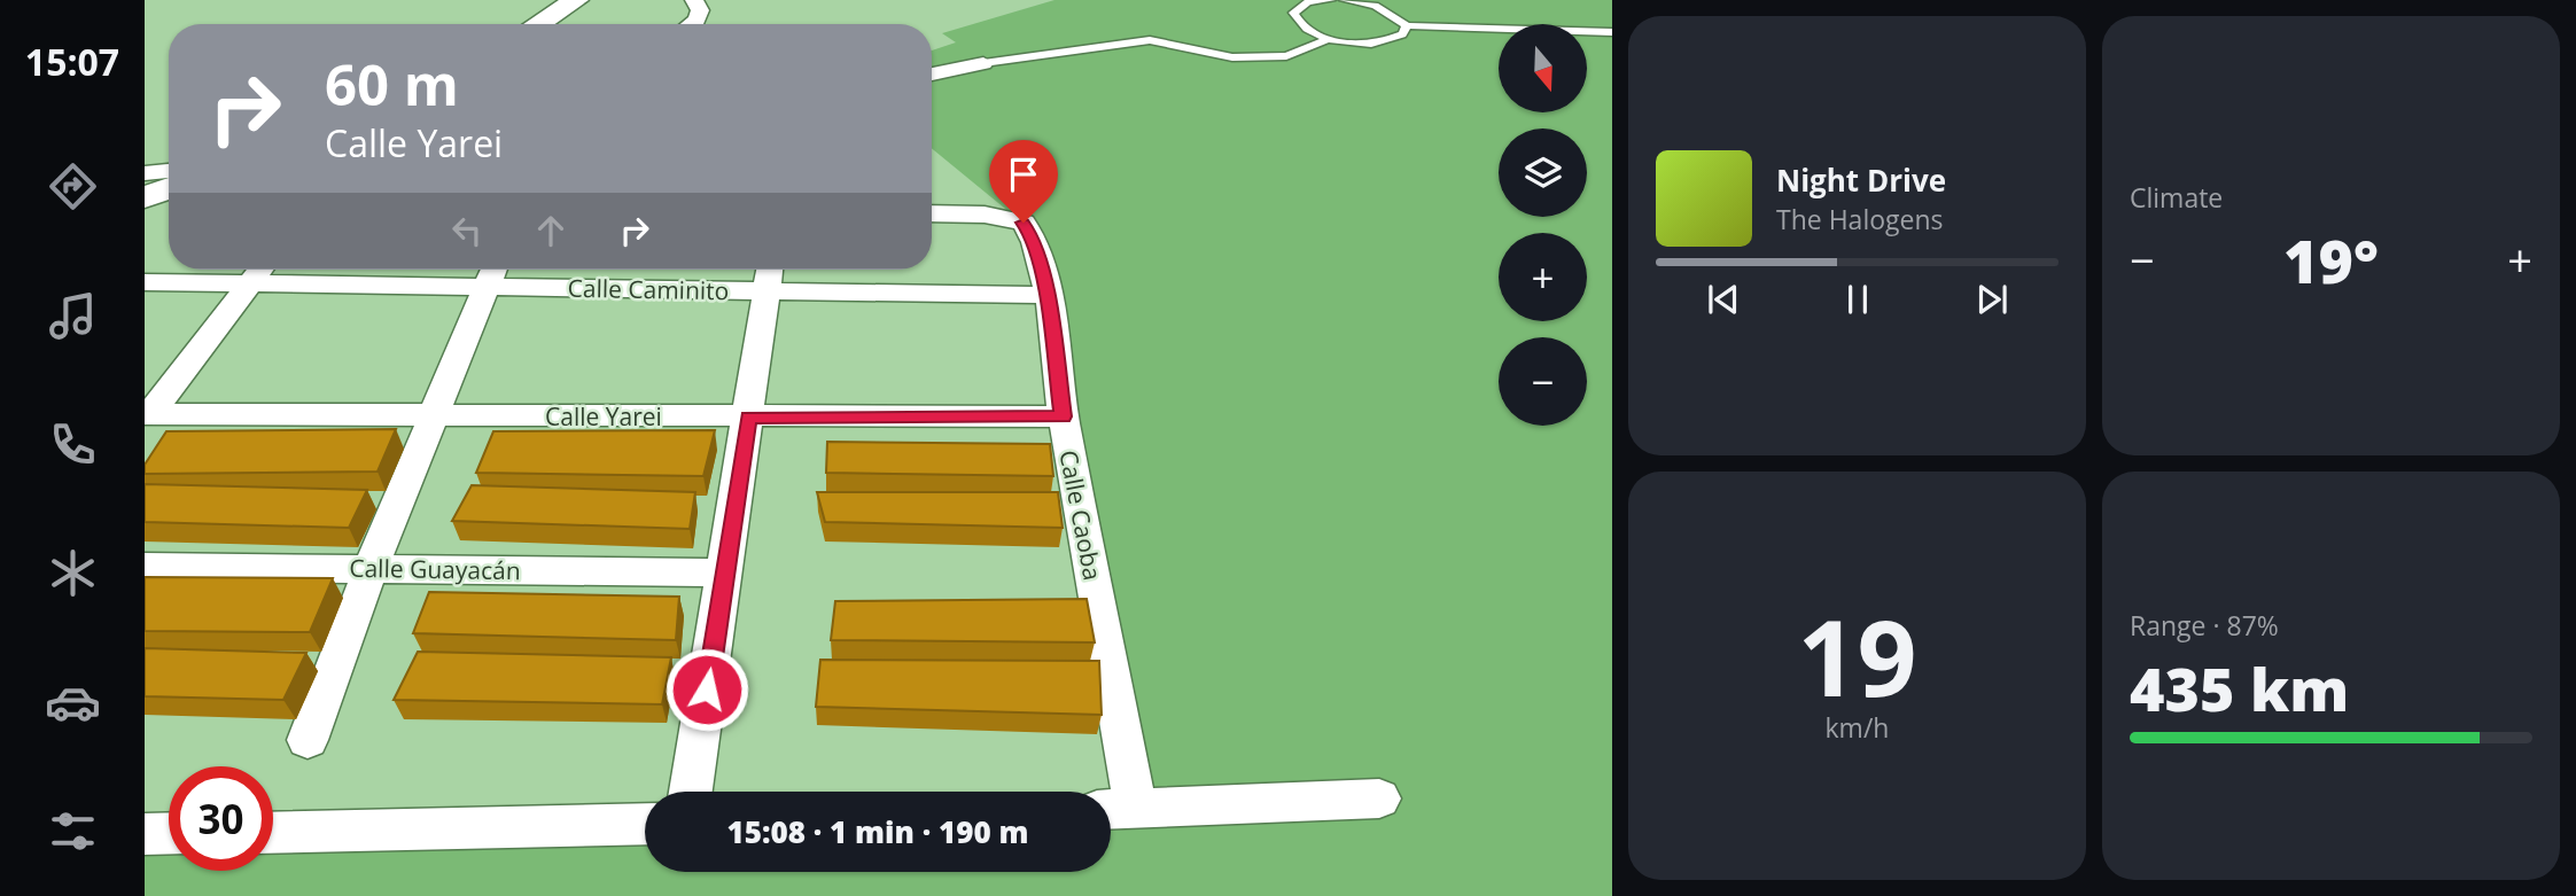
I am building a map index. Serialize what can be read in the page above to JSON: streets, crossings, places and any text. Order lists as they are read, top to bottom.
{
  "streets": {
    "street": [
      "Calle Caminito",
      "Calle Yarei",
      "Calle Caoba",
      "Calle Guayacán"
    ]
  },
  "crossings": [
    ["Calle Caminito", "Calle Caoba"],
    ["Calle Yarei", "Calle Caoba"]
  ],
  "north": "bottom",
  "page": {
    "tabs": "15:07",
    "tile": [
      "Climate",
      ["19", "km/h"],
      ["Range · 87%", "435 km"]
    ],
    "map_buttons": ["+", "−"],
    "turn": ["60 m", "Calle Yarei"],
    "song": ["Night Drive", "The Halogens"],
    "heat": ["−", "19°", "+"],
    "limit": "30",
    "trip": "15:08 · 1 min · 190 m"
  }
}
